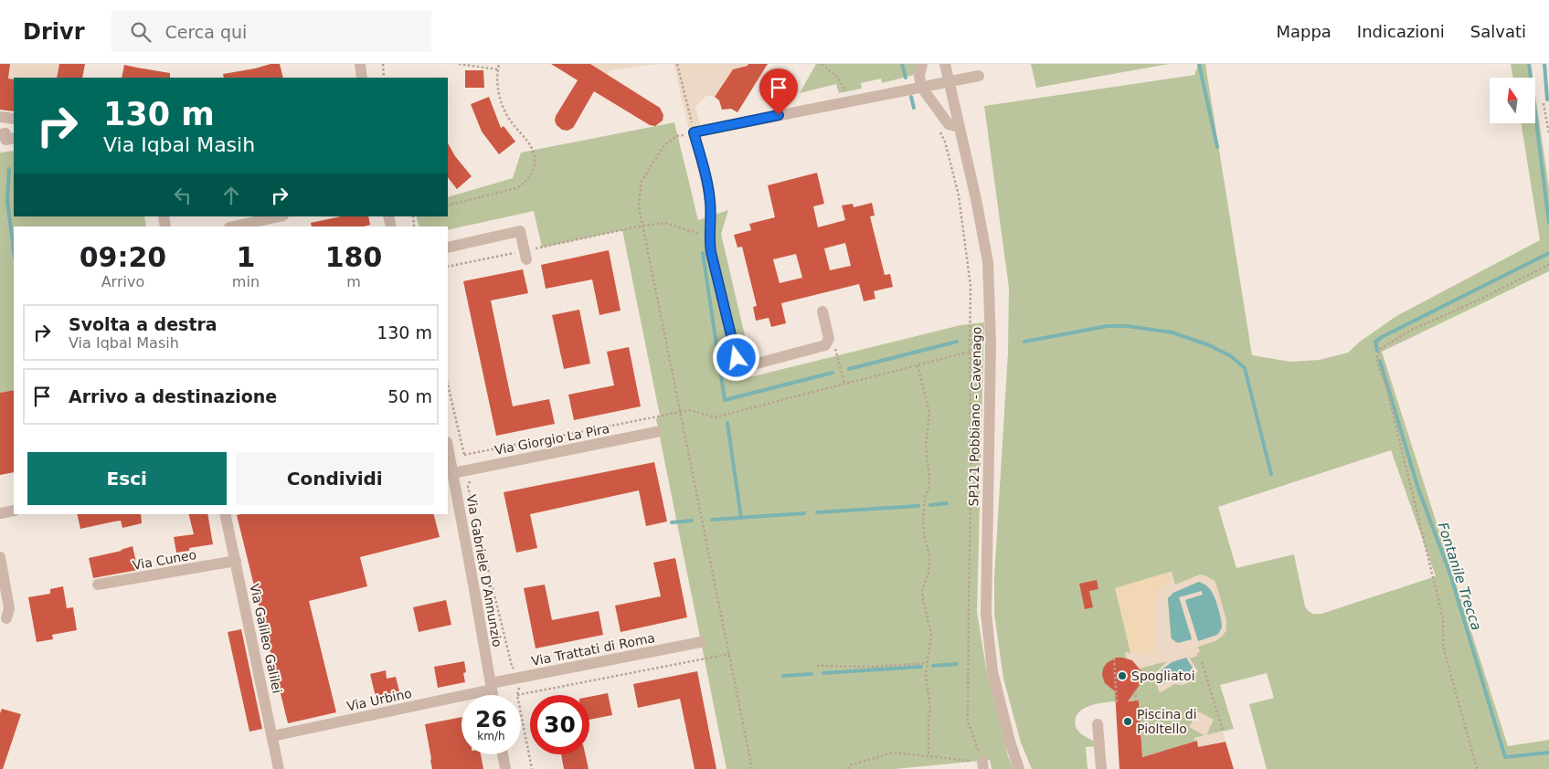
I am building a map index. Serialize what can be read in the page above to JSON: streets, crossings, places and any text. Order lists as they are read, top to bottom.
{
  "streets": {
    "street": [
      "SP121 Pobbiano - Cavenago",
      "Via Giorgio La Pira",
      "Via Cuneo",
      "Via Gabriele D'Annunzio",
      "Via Galileo Galilei",
      "Via Trattati di Roma",
      "Via Urbino"
    ]
  },
  "crossings": [
    ["Via Giorgio La Pira", "Via Gabriele D'Annunzio"],
    ["Via Cuneo", "Via Galileo Galilei"],
    ["Via Gabriele D'Annunzio", "Via Trattati di Roma"],
    ["Via Gabriele D'Annunzio", "Via Urbino"],
    ["Via Galileo Galilei", "Via Urbino"],
    ["Via Trattati di Roma", "Via Urbino"]
  ],
  "water": ["Fontanile Trecca"],
  "places": ["Spogliatoi", "Piscina di Pioltello"],
  "north": "top",
  "page": {
    "header": "Drivr",
    "search": "Cerca qui",
    "nav": ["Mappa", "Indicazioni", "Salvati"],
    "turn": ["130 m", "Via Iqbal Masih"],
    "eta": [
      "09:20",
      "Arrivo",
      "1",
      "min",
      "180",
      "m"
    ],
    "list": [
      {
        "name": "Svolta a destra",
        "note": "Via Iqbal Masih",
        "value": "130 m"
      },
      {
        "name": "Arrivo a destinazione",
        "value": "50 m"
      }
    ],
    "buttons": ["Esci", "Condividi"],
    "speed": "26 km/h",
    "limit": "30"
  }
}
